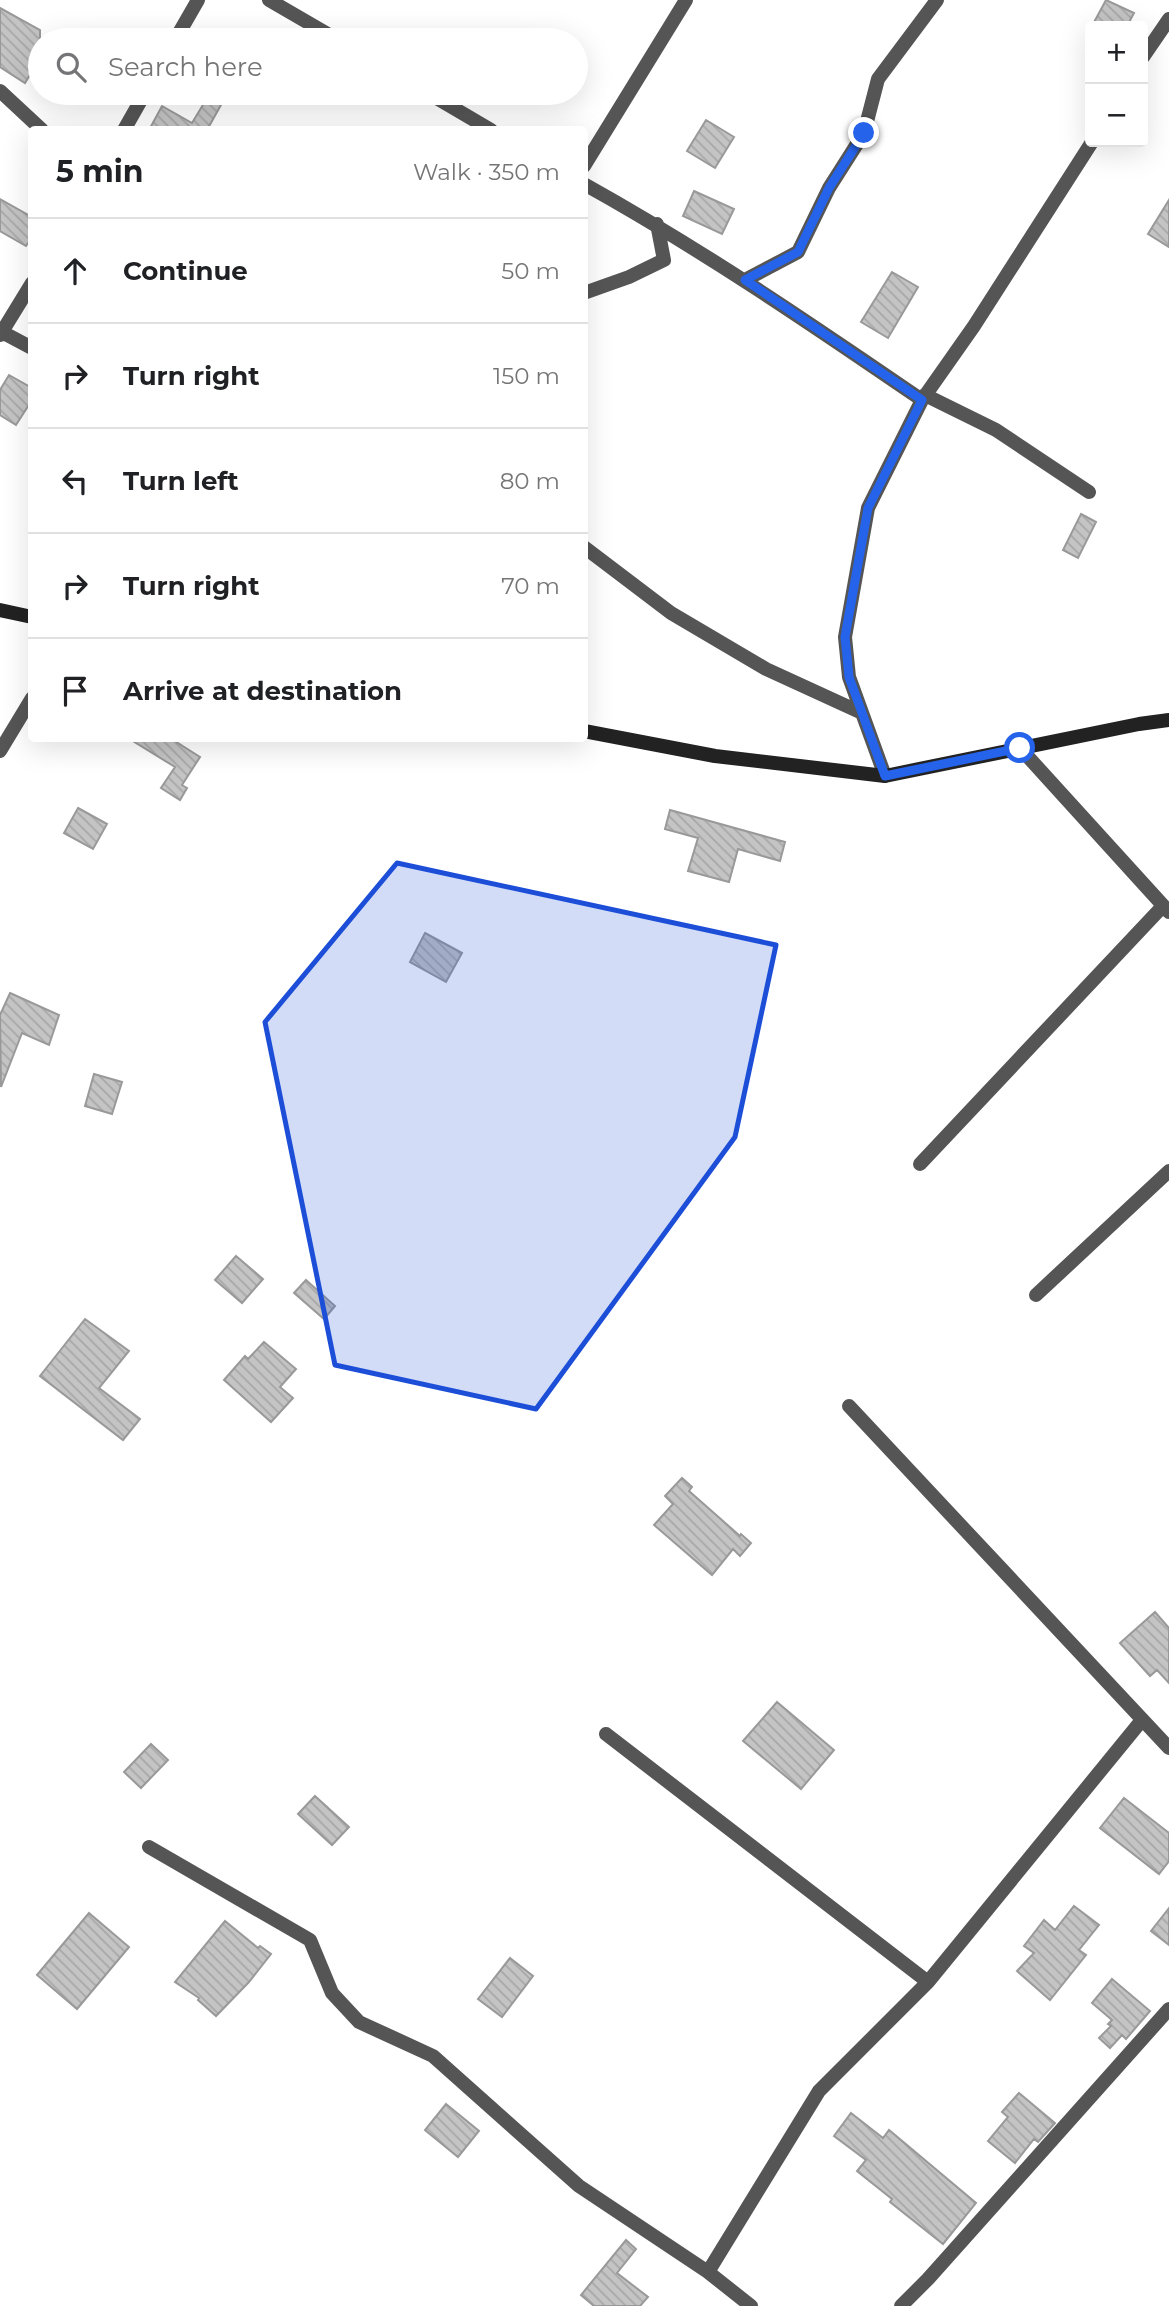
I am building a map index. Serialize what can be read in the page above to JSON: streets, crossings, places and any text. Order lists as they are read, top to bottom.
{
  "page": {
    "map_buttons": ["+", "−"],
    "search": "Search here",
    "heading": ["5 min", "Walk · 350 m"],
    "list": [
      ["Continue", "50 m"],
      ["Turn right", "150 m"],
      ["Turn left", "80 m"],
      ["Turn right", "70 m"],
      "Arrive at destination"
    ]
  }
}
